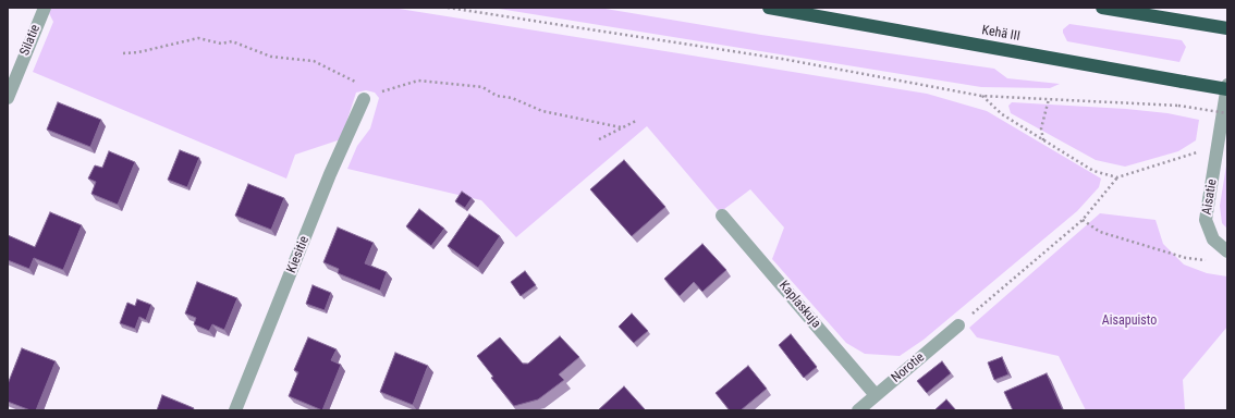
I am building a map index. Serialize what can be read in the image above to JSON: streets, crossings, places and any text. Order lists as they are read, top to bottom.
{
  "streets": {
    "highway": ["Kehä III"],
    "street": [
      "Silatie",
      "Aisatie",
      "Kiesitie",
      "Kaplaskuja",
      "Norotie"
    ]
  },
  "crossings": [
    ["Kaplaskuja", "Norotie"]
  ],
  "parks": ["Aisapuisto"]
}
